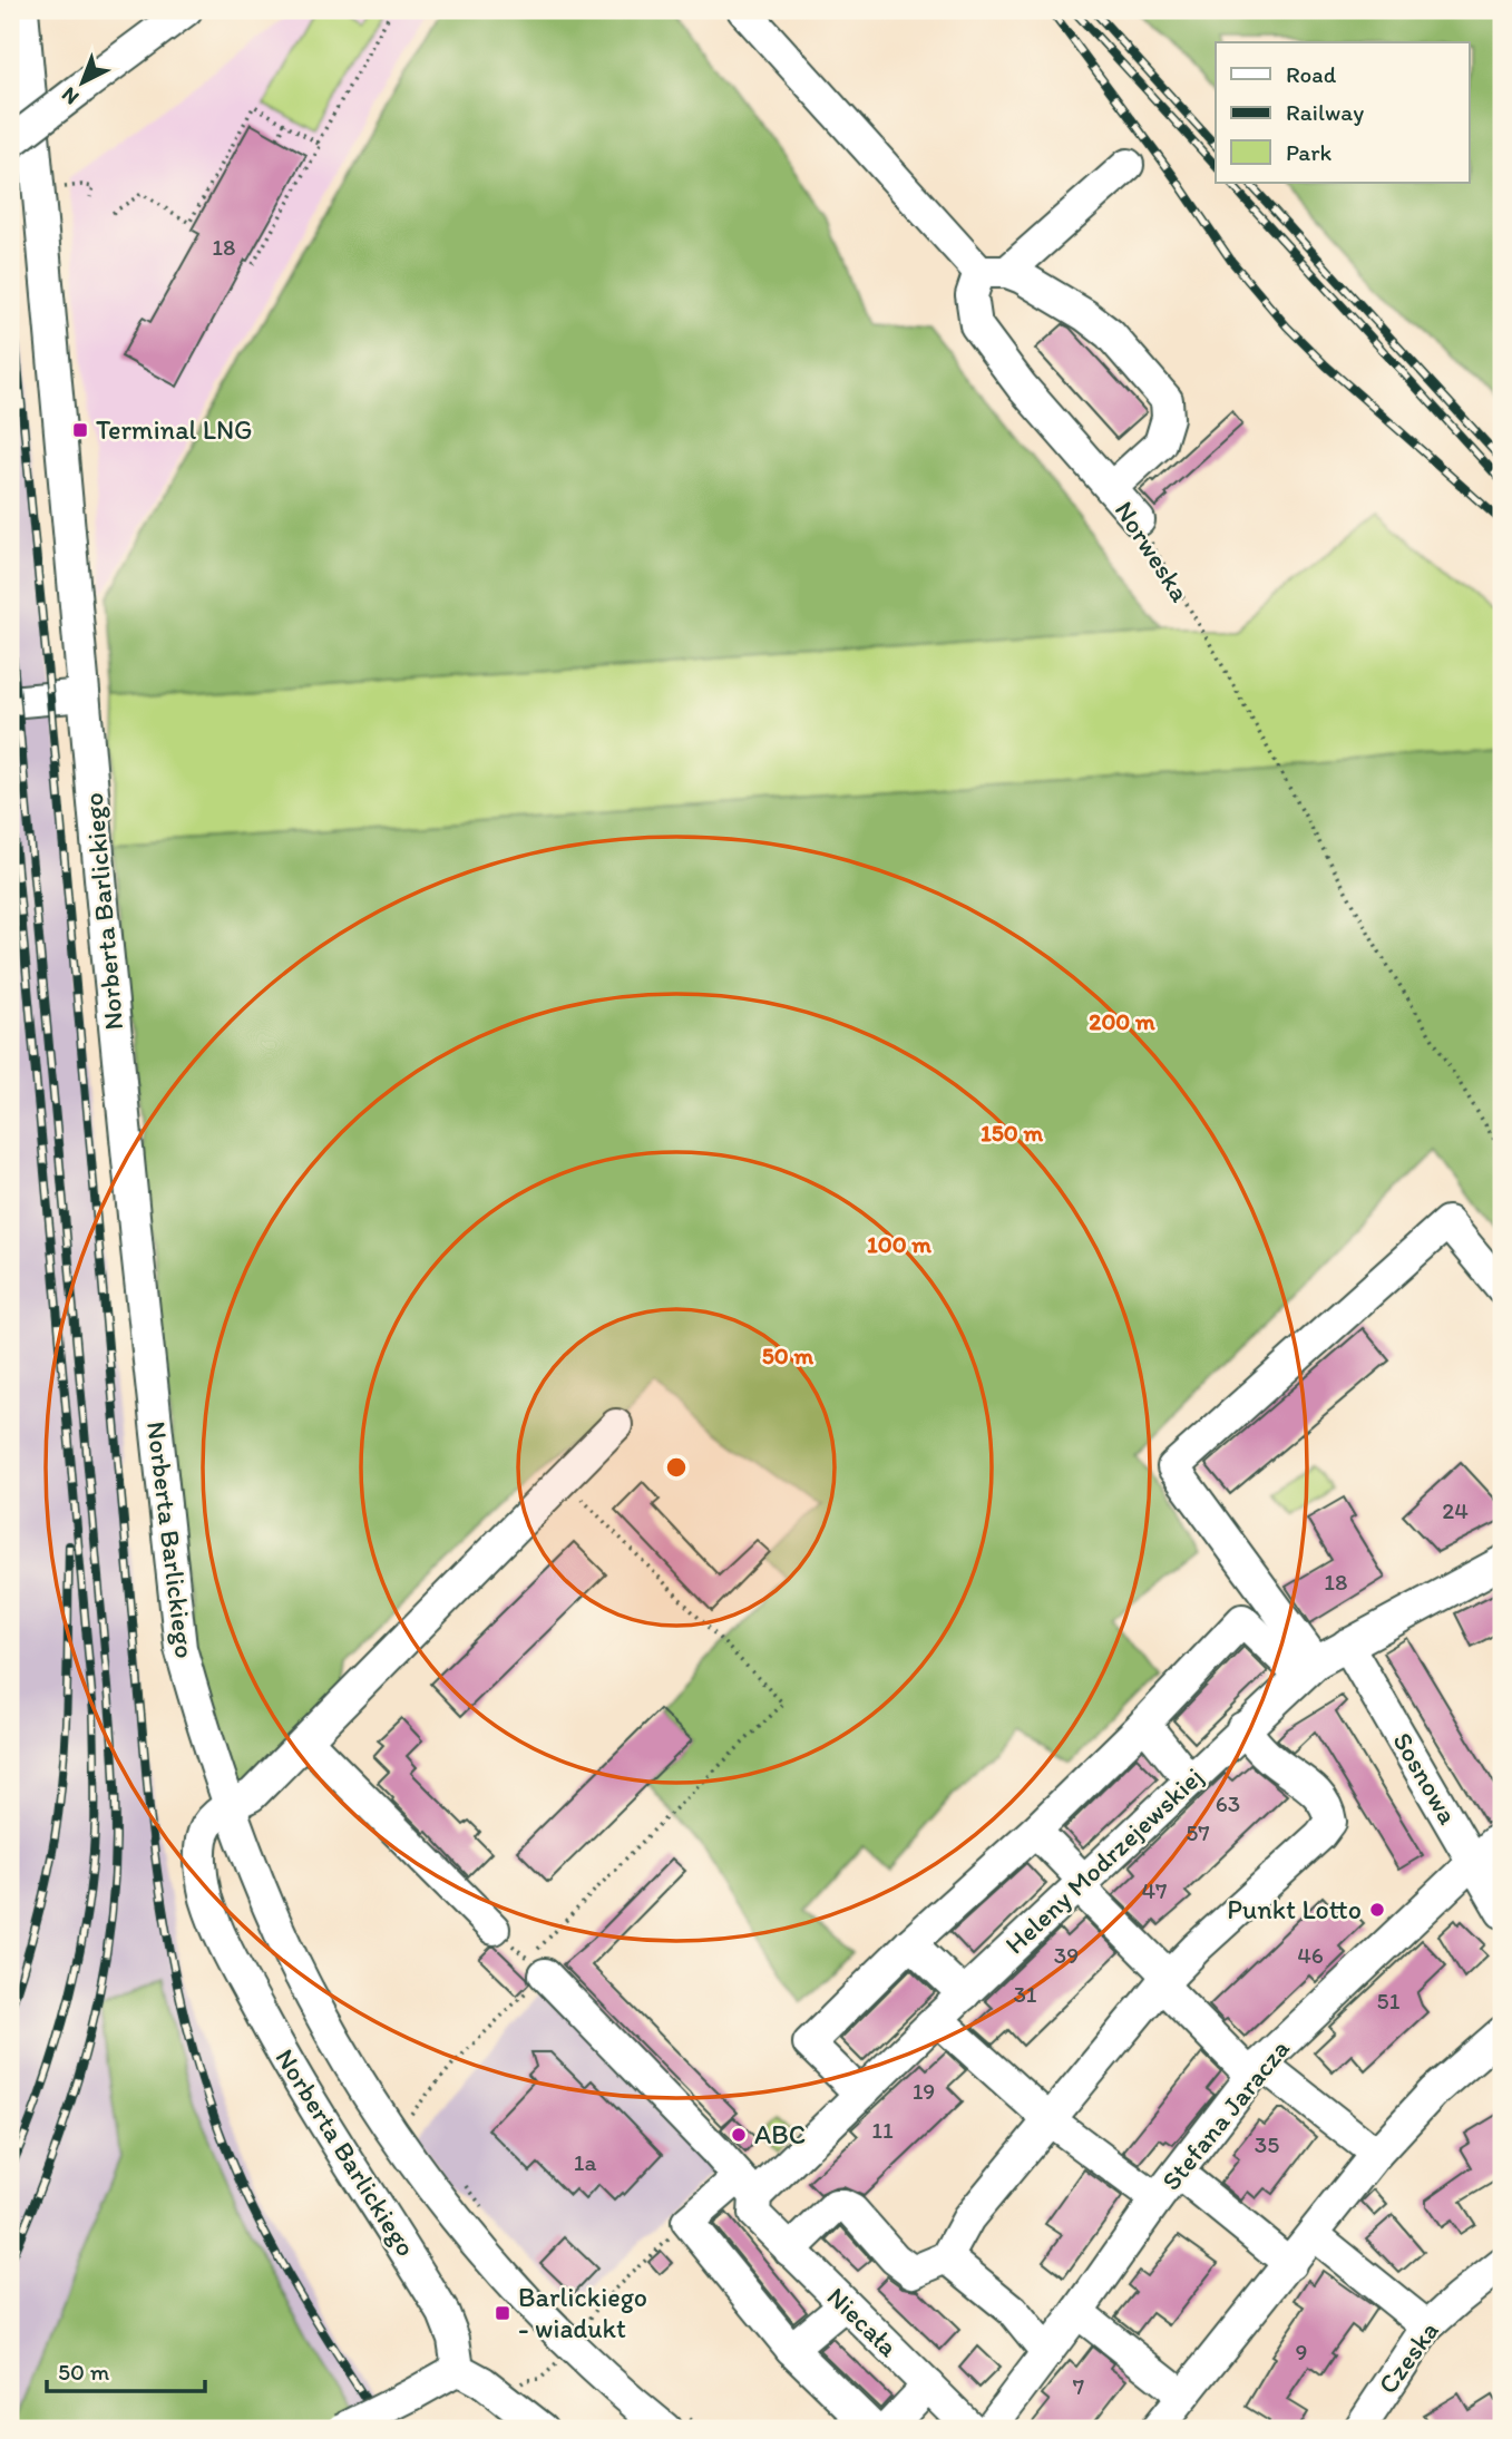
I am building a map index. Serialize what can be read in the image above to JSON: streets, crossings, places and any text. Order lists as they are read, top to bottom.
{
  "streets": {
    "street": [
      "Norweska",
      "Norberta Barlickiego",
      "Sosnowa",
      "Heleny Modrzejewskiej",
      "Stefana Jaracza",
      "Niecała",
      "Czeska"
    ]
  },
  "crossings": [
    ["Sosnowa", "Heleny Modrzejewskiej"],
    ["Sosnowa", "Stefana Jaracza"],
    ["Heleny Modrzejewskiej", "Niecała"]
  ],
  "places": {
    "transit": ["Terminal LNG", "Barlickiego - wiadukt"],
    "other": ["Punkt Lotto", "ABC"]
  },
  "house_numbers": [
    "18",
    "24",
    "18",
    "63",
    "57",
    "47",
    "39",
    "46",
    "31",
    "51",
    "19",
    "11",
    "35",
    "1a",
    "9",
    "7"
  ],
  "legend": ["Road", "Railway", "Park"],
  "scale_bar": "50 m",
  "north": "bottom left",
  "rings": [
    "200 m",
    "150 m",
    "100 m",
    "50 m"
  ]
}
